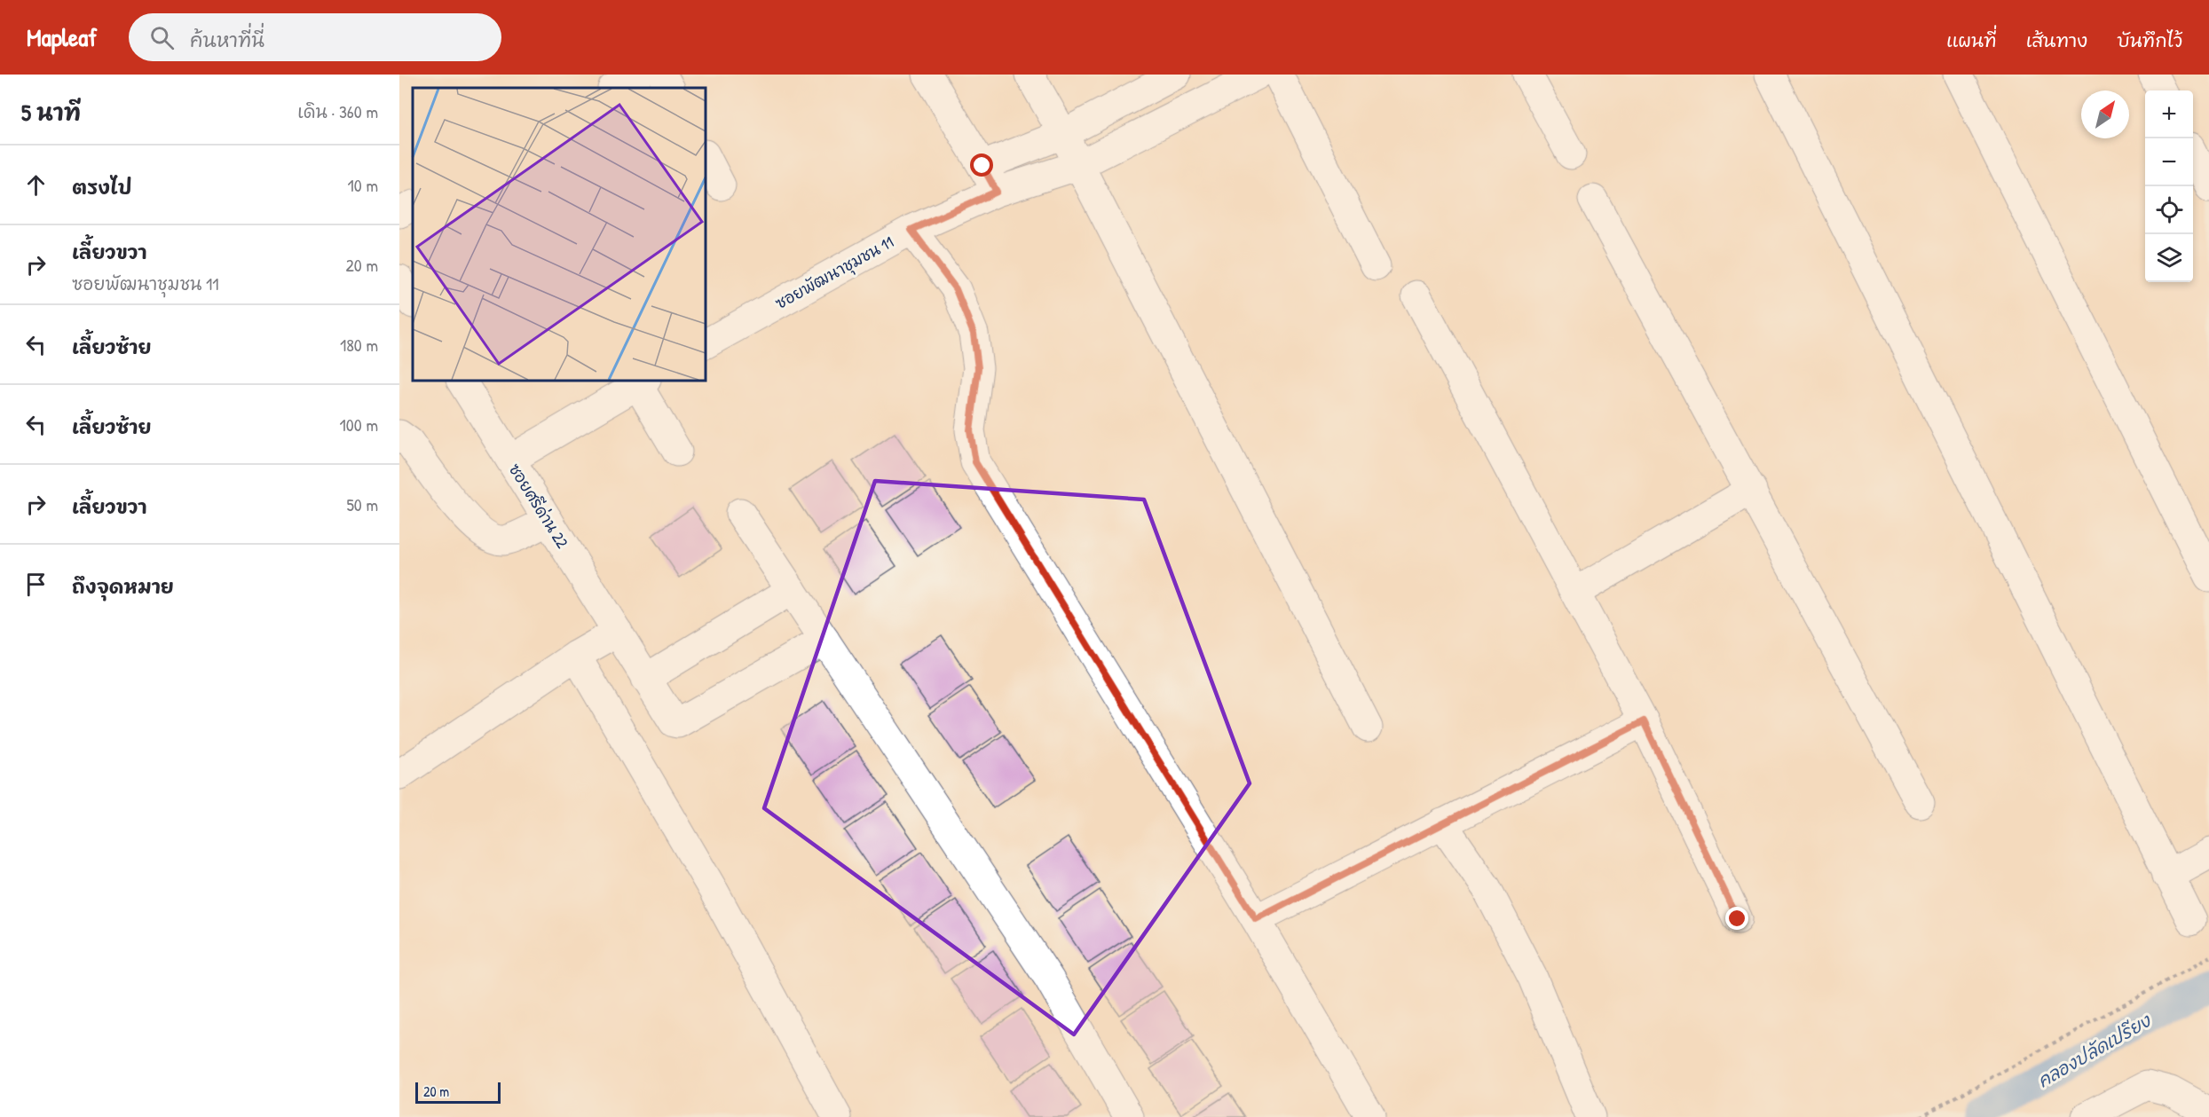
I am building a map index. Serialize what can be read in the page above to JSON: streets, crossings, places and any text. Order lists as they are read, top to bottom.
{
  "streets": {
    "street": ["ซอยพัฒนาชุมชน 11", "ซอยศรีด่าน 22"]
  },
  "water": ["คลองปลัดเปรียง"],
  "scale_bar": "20 m",
  "north": "top right",
  "page": {
    "header": "Mapleaf",
    "search": "ค้นหาที่นี่",
    "nav": ["แผนที่", "เส้นทาง", "บันทึกไว้"],
    "heading": ["5 นาที", "เดิน · 360 m"],
    "map_buttons": ["+", "−"],
    "list": [
      ["ตรงไป", "10 m"],
      ["เลี้ยวขวา", "ซอยพัฒนาชุมชน 11", "20 m"],
      ["เลี้ยวซ้าย", "180 m"],
      ["เลี้ยวซ้าย", "100 m"],
      ["เลี้ยวขวา", "50 m"],
      "ถึงจุดหมาย"
    ],
    "scale": "20 m"
  }
}
